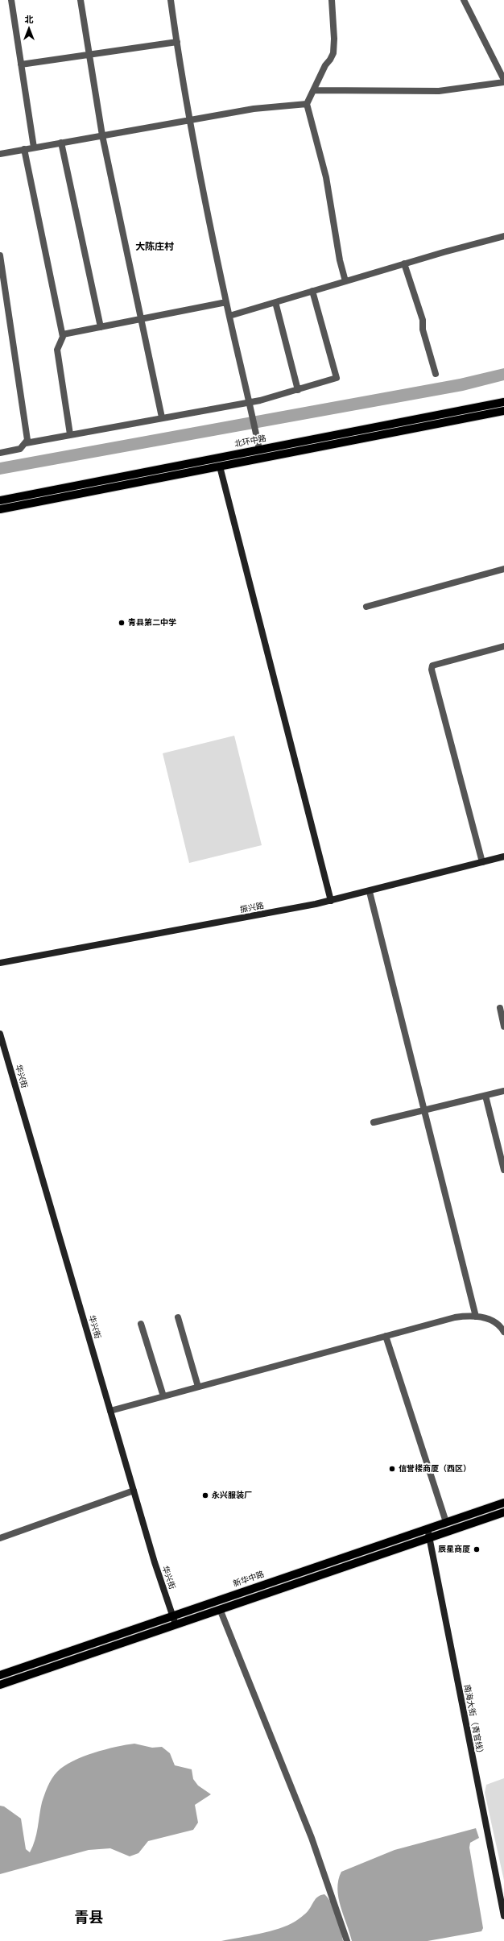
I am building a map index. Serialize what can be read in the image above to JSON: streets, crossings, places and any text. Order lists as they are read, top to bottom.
{
  "streets": {
    "main road": ["北环中路", "新华中路"],
    "street": ["振兴路", "华兴街", "南海大街 （青官线）"]
  },
  "crossings": [
    ["华兴街", "新华中路"],
    ["新华中路", "南海大街 （青官线）"]
  ],
  "districts": ["大陈庄村", "青县"],
  "places": [
    "青县第二中学",
    "信誉楼商厦（西区）",
    "永兴服装厂",
    "辰星商厦"
  ],
  "north": "top"
}
